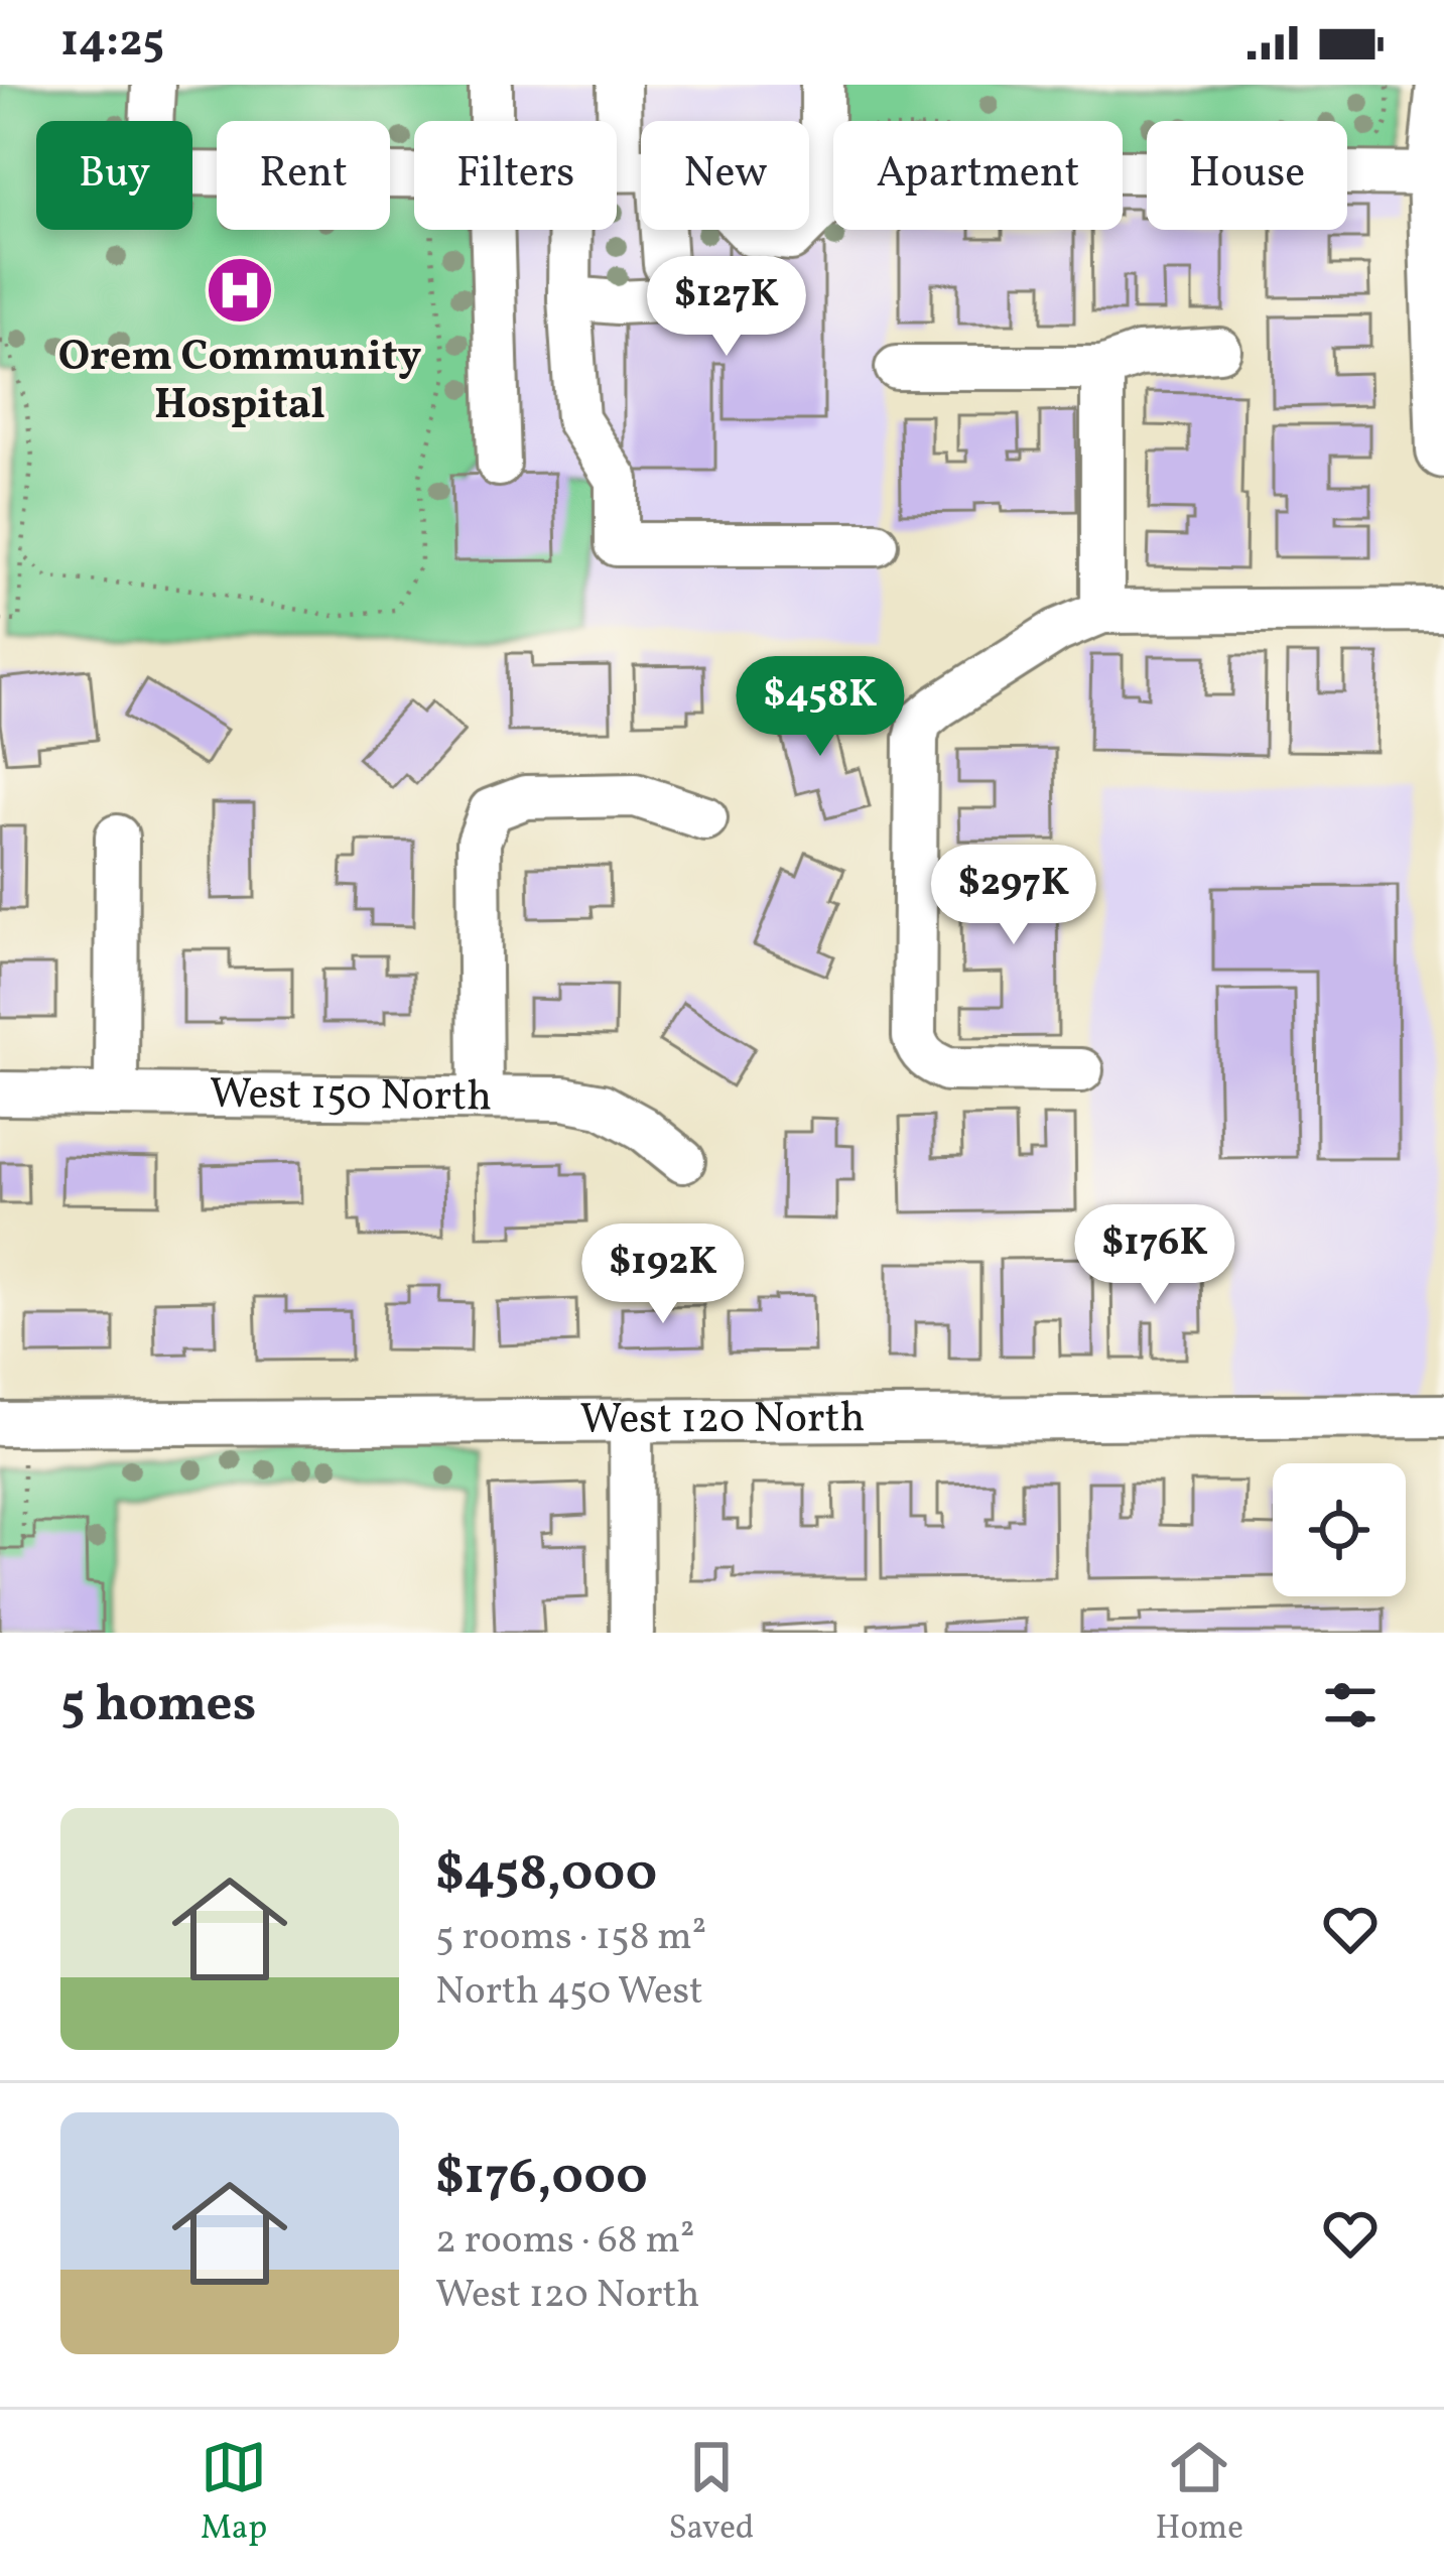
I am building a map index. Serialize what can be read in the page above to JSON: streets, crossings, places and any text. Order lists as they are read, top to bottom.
{
  "streets": {
    "street": ["West 150 North", "West 120 North"]
  },
  "places": {
    "hospital": ["Orem Community Hospital"]
  },
  "page": {
    "status": "14:25",
    "chip": [
      "Buy",
      "Rent",
      "Filters",
      "New",
      "Apartment",
      "House"
    ],
    "price": [
      "$127K",
      "$458K",
      "$297K",
      "$176K",
      "$192K"
    ],
    "heading": "5 homes",
    "list": [
      {
        "name": "$458,000",
        "note": "5 rooms · 158 m² · North 450 West"
      },
      {
        "name": "$176,000",
        "note": "2 rooms · 68 m² · West 120 North"
      }
    ],
    "tabs": ["Map", "Saved", "Home"]
  }
}
